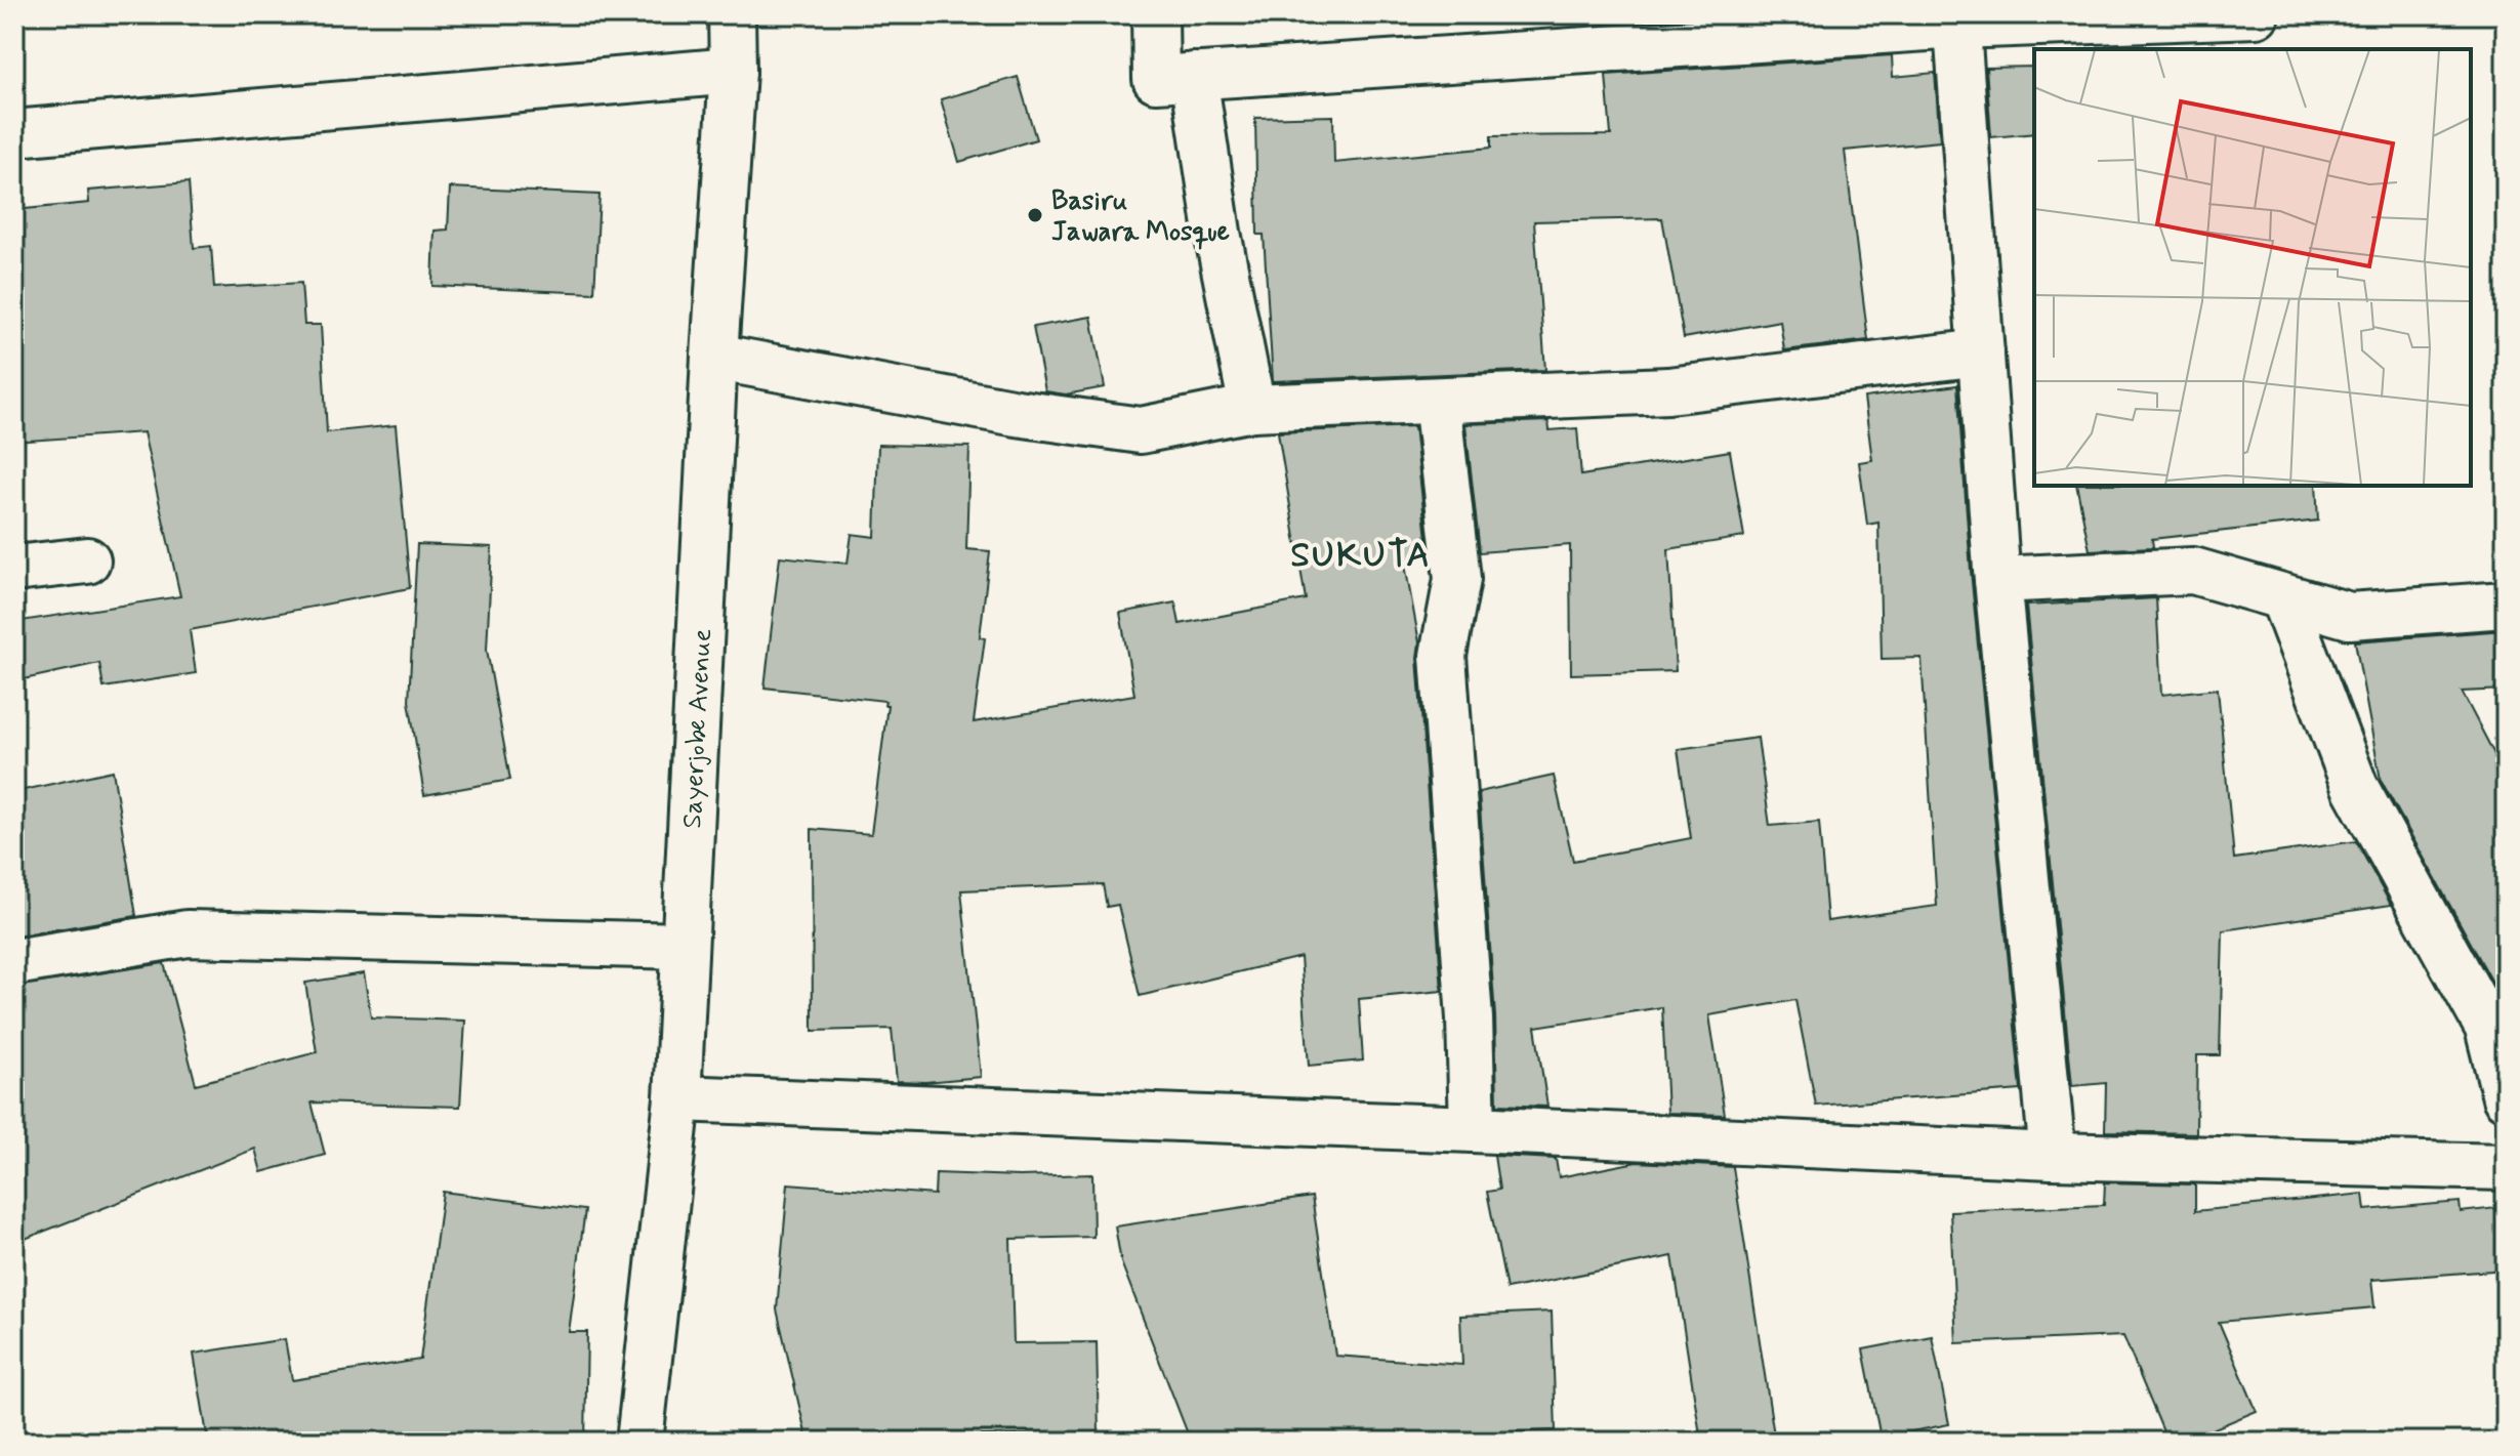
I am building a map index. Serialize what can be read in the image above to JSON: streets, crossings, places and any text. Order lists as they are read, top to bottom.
{
  "streets": {
    "street": ["Sayerjobe Avenue"]
  },
  "districts": ["SUKUTA"],
  "places": ["Basiru Jawara Mosque"]
}
